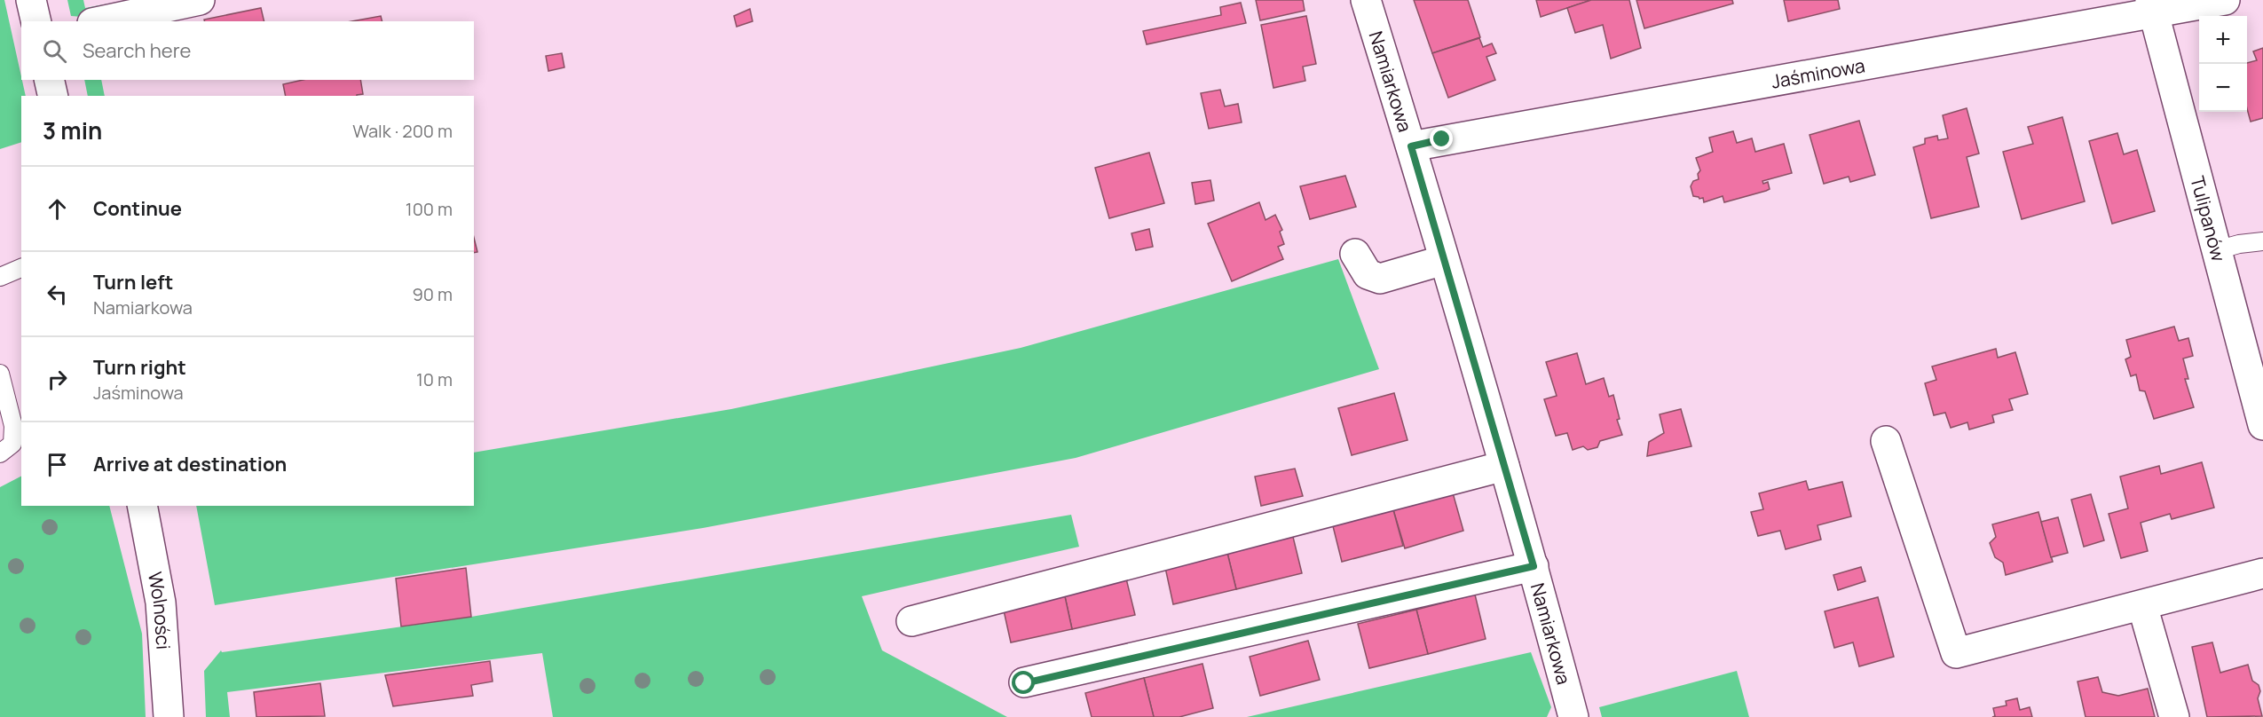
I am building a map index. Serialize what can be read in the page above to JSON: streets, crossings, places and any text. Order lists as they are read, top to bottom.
{
  "streets": {
    "street": [
      "Jaśminowa",
      "Namiarkowa",
      "Tulipanów",
      "Wolności"
    ]
  },
  "crossings": [
    ["Jaśminowa", "Namiarkowa"],
    ["Jaśminowa", "Tulipanów"]
  ],
  "page": {
    "map_buttons": ["+", "−"],
    "search": "Search here",
    "heading": ["3 min", "Walk · 200 m"],
    "list": [
      ["Continue", "100 m"],
      ["Turn left", "Namiarkowa", "90 m"],
      ["Turn right", "Jaśminowa", "10 m"],
      "Arrive at destination"
    ]
  }
}
